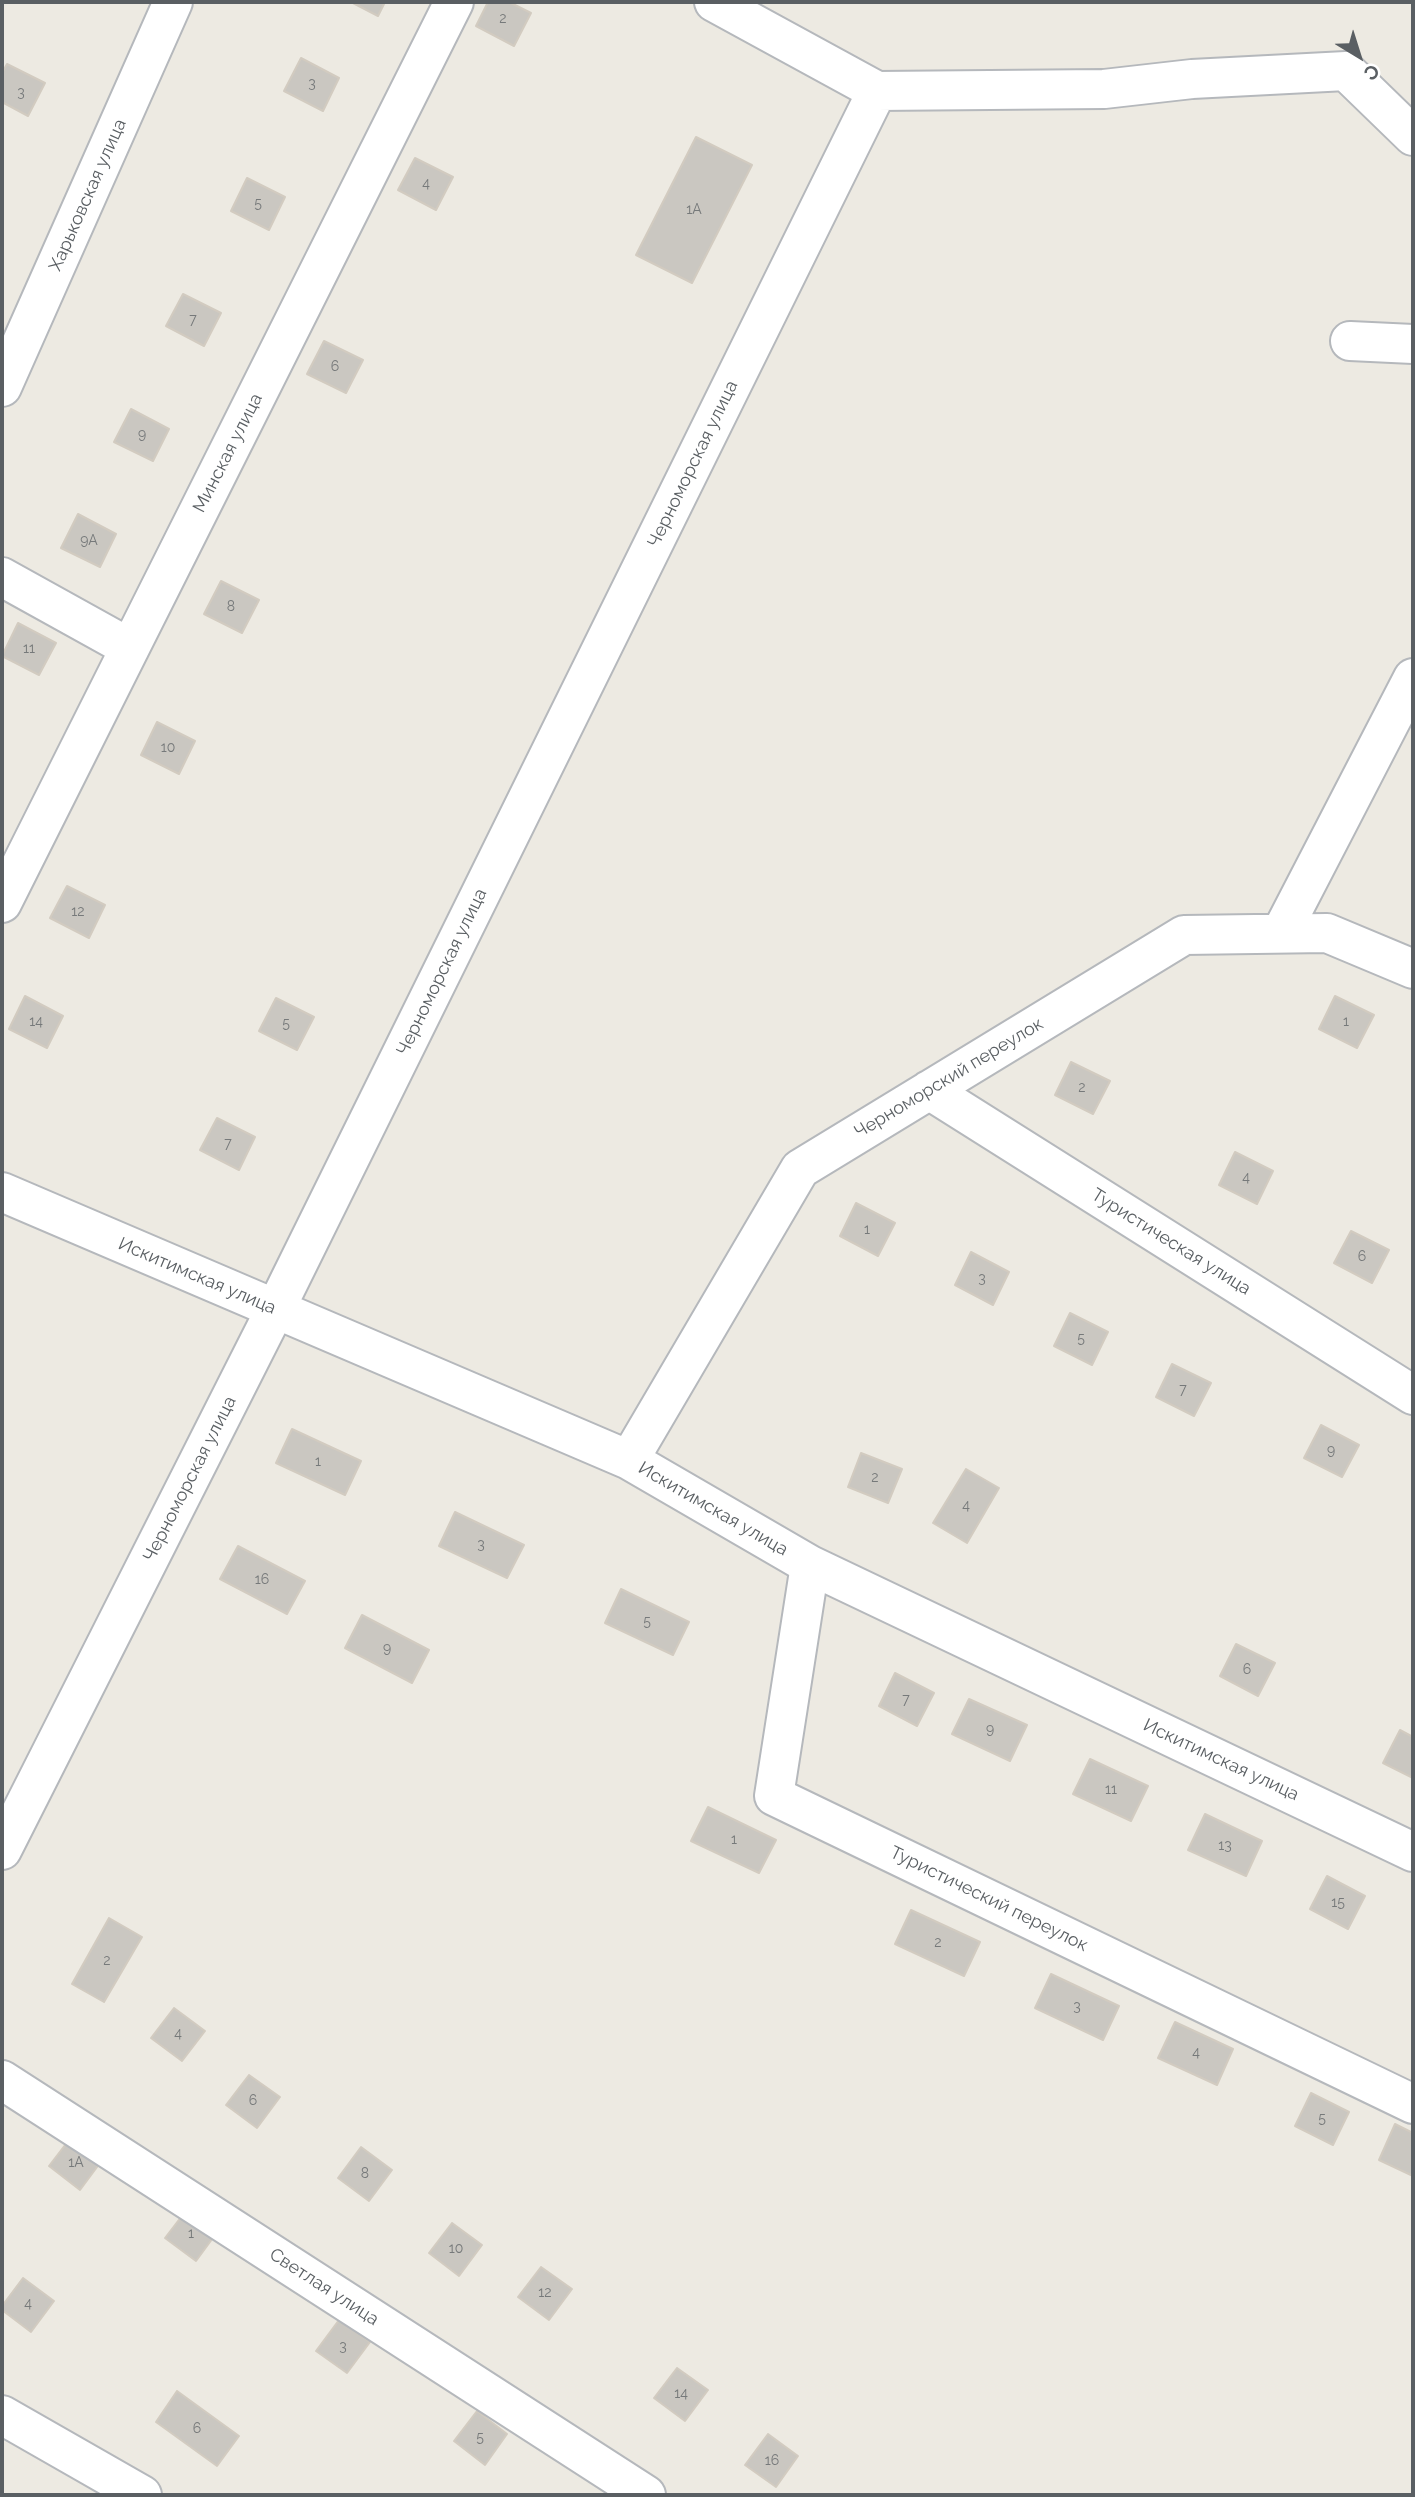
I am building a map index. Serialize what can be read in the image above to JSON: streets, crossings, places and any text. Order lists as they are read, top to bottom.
{
  "streets": {
    "street": [
      "Харьковская улица",
      "Минская улица",
      "Черноморская улица",
      "Черноморский переулок",
      "Туристическая улица",
      "Искитимская улица",
      "Туристический переулок",
      "Светлая улица"
    ]
  },
  "crossings": [
    ["Черноморская улица", "Искитимская улица"],
    ["Черноморский переулок", "Туристическая улица"],
    ["Черноморский переулок", "Искитимская улица"],
    ["Искитимская улица", "Туристический переулок"]
  ],
  "house_numbers": [
    "2",
    "3",
    "3",
    "4",
    "5",
    "1А",
    "7",
    "6",
    "9",
    "9А",
    "8",
    "11",
    "10",
    "12",
    "14",
    "1",
    "5",
    "2",
    "7",
    "4",
    "1",
    "6",
    "3",
    "5",
    "7",
    "9",
    "1",
    "2",
    "4",
    "3",
    "16",
    "5",
    "9",
    "6",
    "7",
    "9",
    "11",
    "1",
    "13",
    "15",
    "2",
    "2",
    "3",
    "4",
    "4",
    "6",
    "5",
    "1А",
    "8",
    "1",
    "10",
    "12",
    "4",
    "3",
    "14",
    "6",
    "5",
    "16"
  ],
  "north": "bottom right"
}
